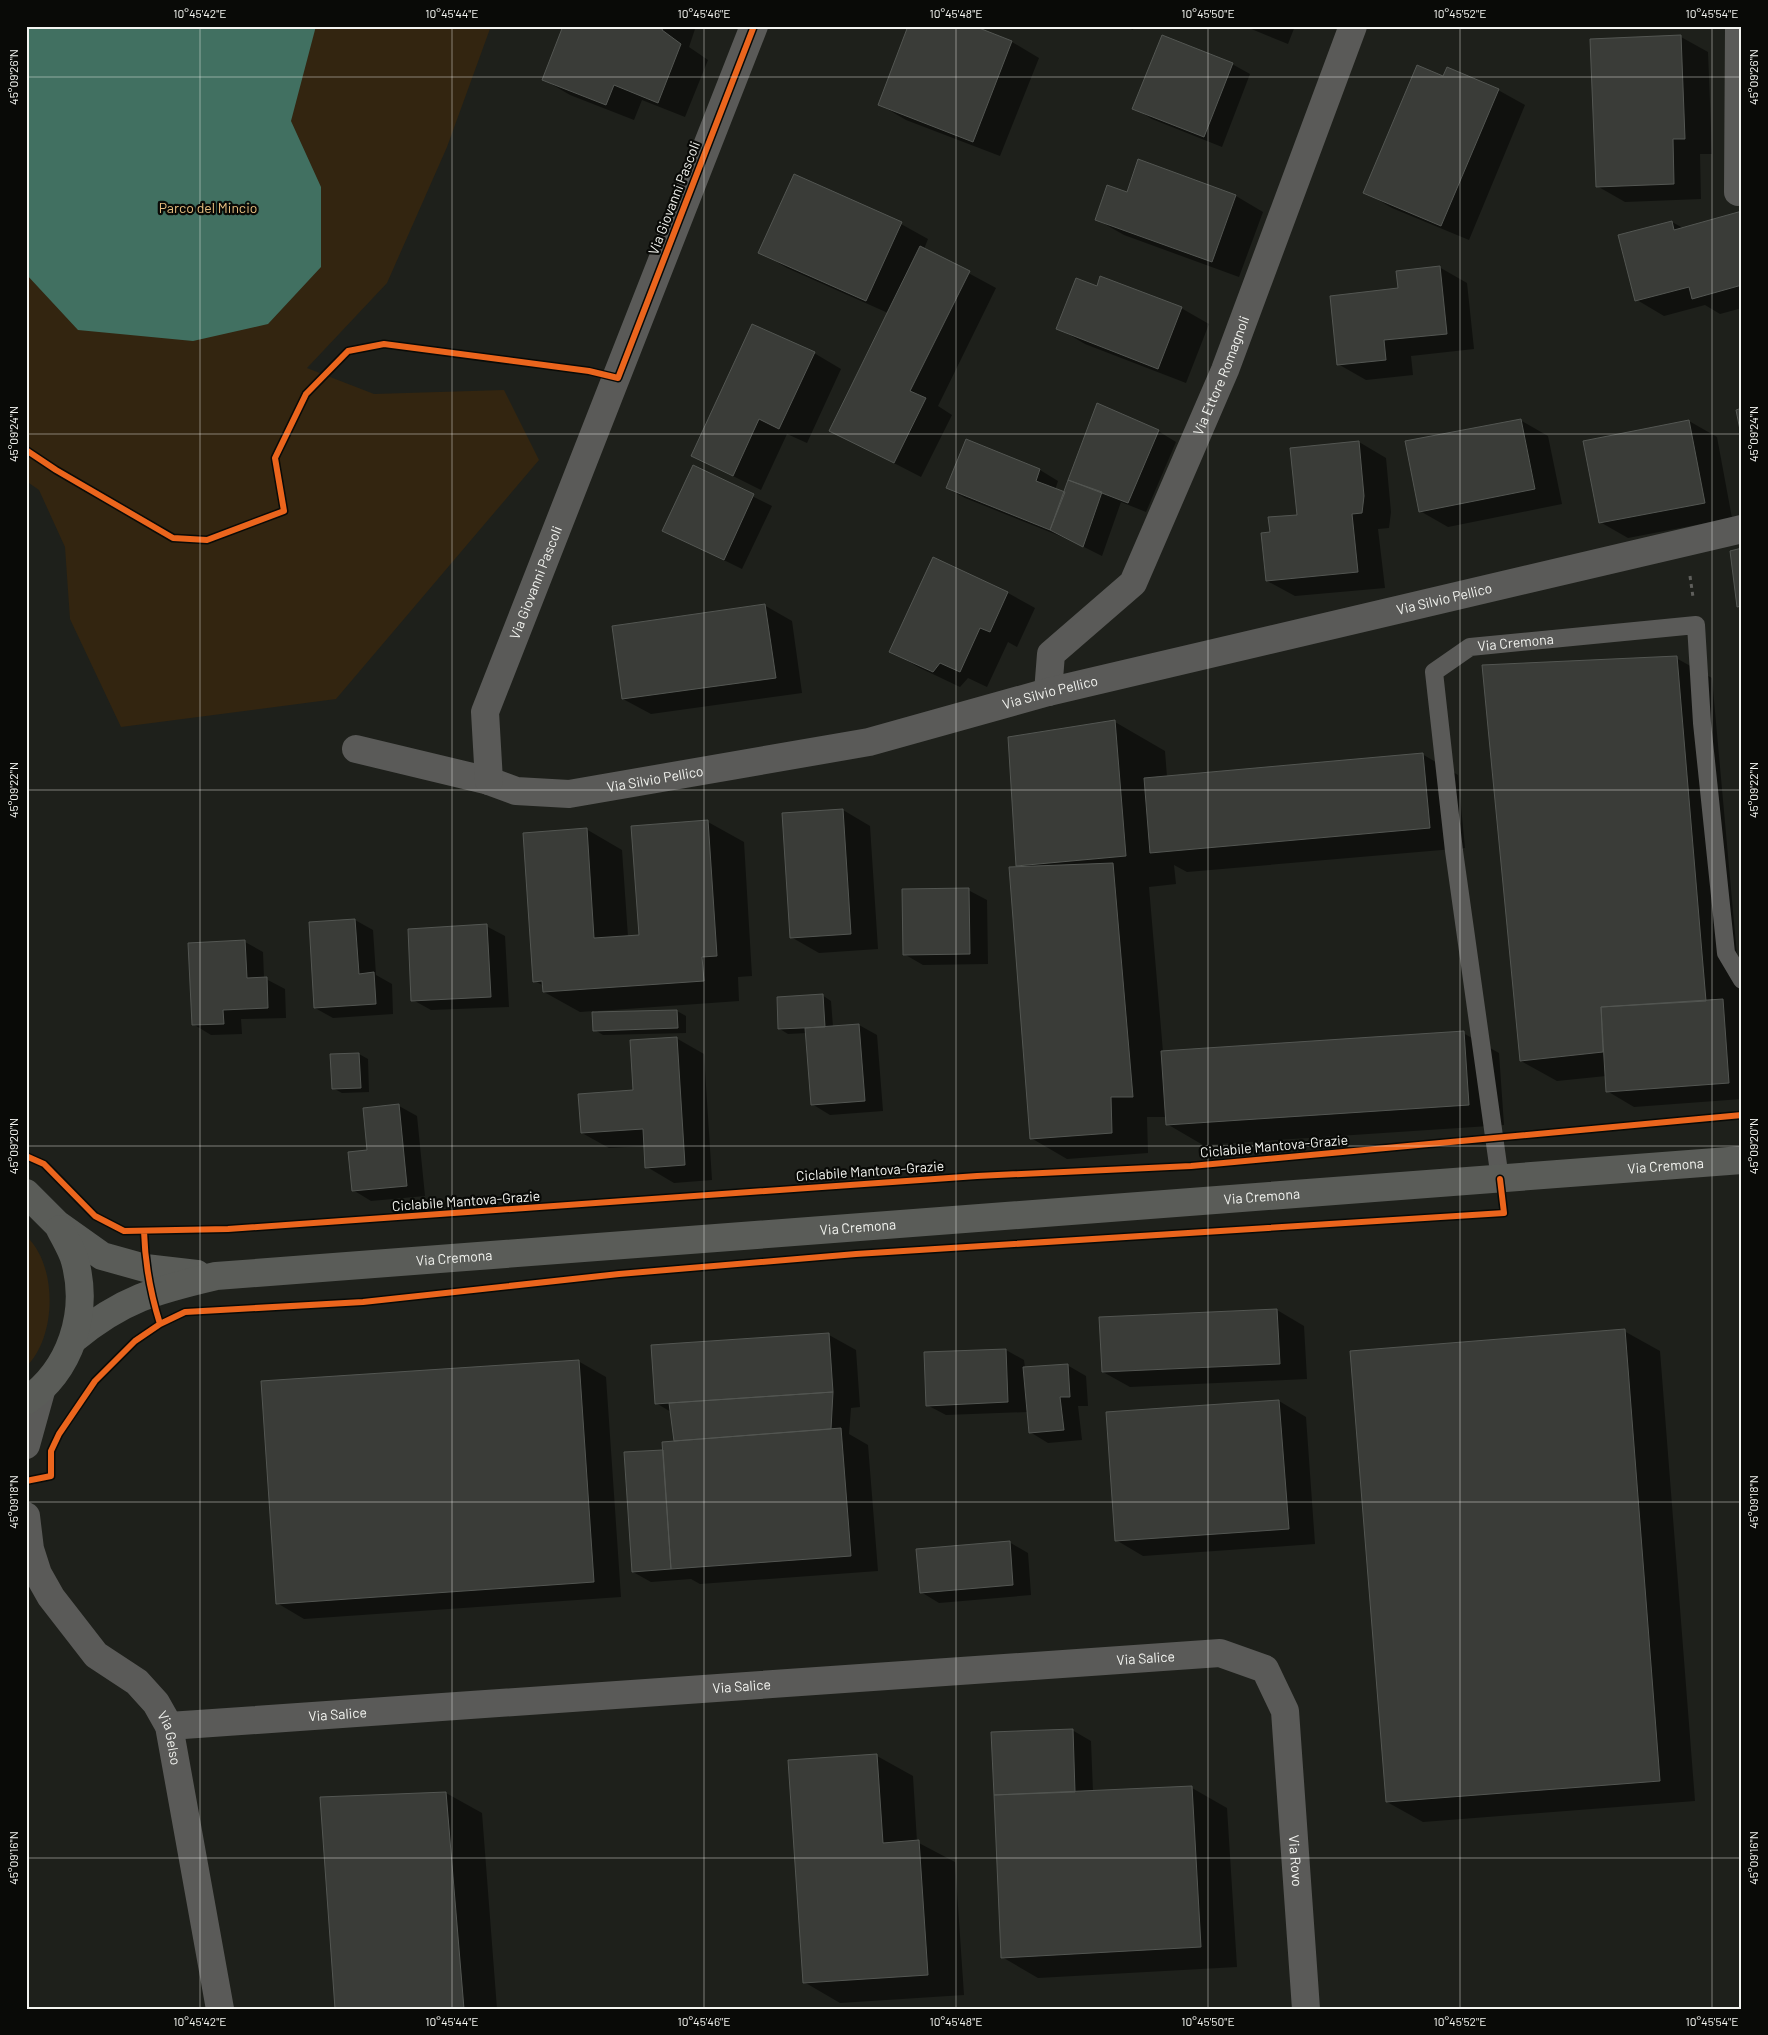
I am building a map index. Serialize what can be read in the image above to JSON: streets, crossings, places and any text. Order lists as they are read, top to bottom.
{
  "streets": {
    "main road": ["Via Cremona"],
    "street": [
      "Via Giovanni Pascoli",
      "Via Ettore Romagnoli",
      "Via Silvio Pellico",
      "Via Salice",
      "Via Gelso",
      "Via Rovo"
    ],
    "cycle path": ["Ciclabile Mantova-Grazie"]
  },
  "crossings": [
    ["Via Giovanni Pascoli", "Via Silvio Pellico"],
    ["Via Ettore Romagnoli", "Via Silvio Pellico"],
    ["Via Salice", "Via Gelso"],
    ["Via Salice", "Via Rovo"]
  ],
  "parks": ["Parco del Mincio"],
  "coordinates": [
    "10°45'42\"E",
    "10°45'44\"E",
    "10°45'46\"E",
    "10°45'48\"E",
    "10°45'50\"E",
    "10°45'52\"E",
    "10°45'54\"E",
    "45°09'26\"N",
    "45°09'24\"N",
    "45°09'22\"N",
    "45°09'20\"N",
    "45°09'18\"N",
    "45°09'16\"N"
  ]
}
